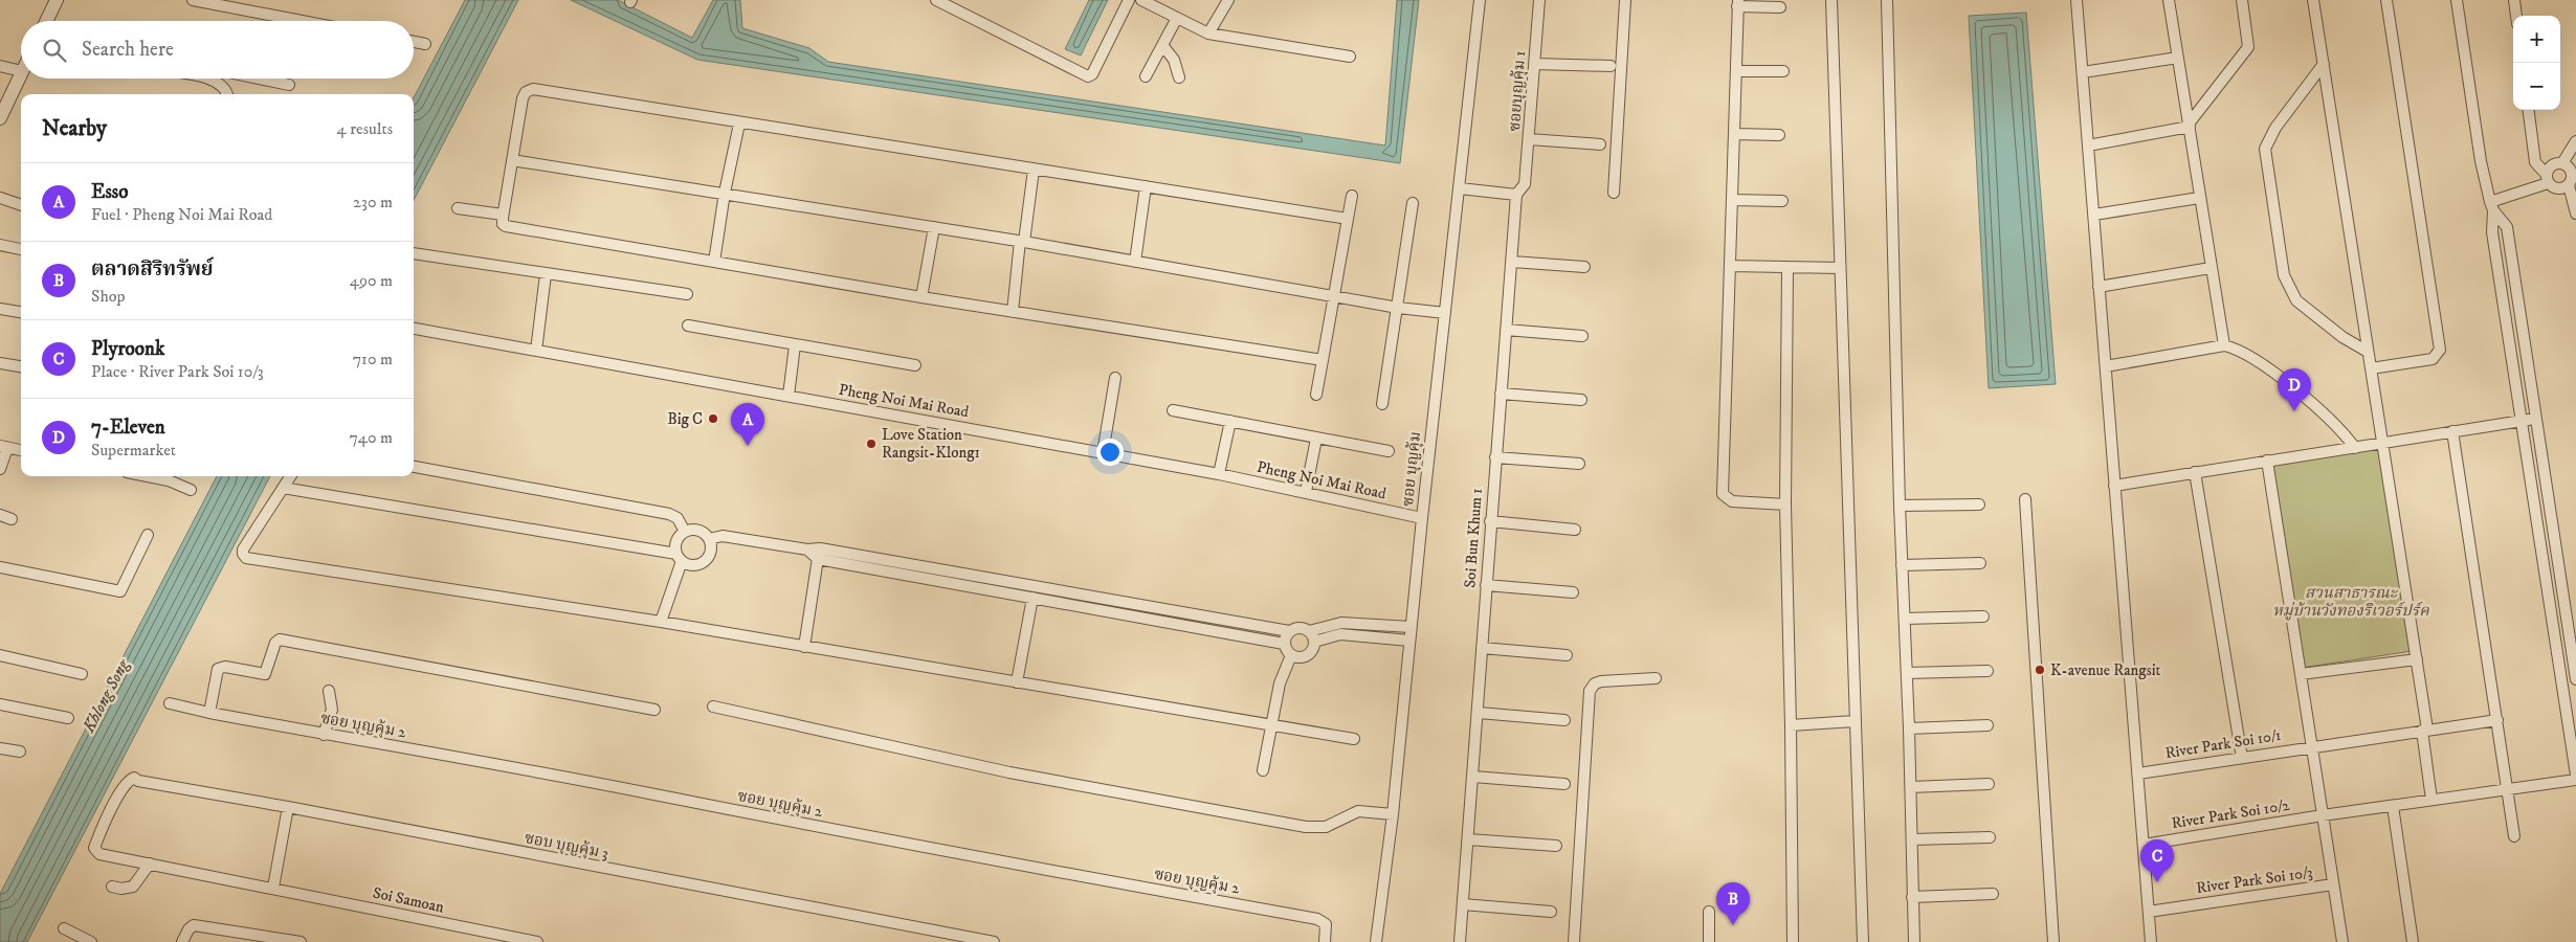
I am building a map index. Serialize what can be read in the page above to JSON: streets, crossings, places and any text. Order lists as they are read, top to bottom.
{
  "streets": {
    "street": [
      "ซอยบุญคุ้ม 1",
      "Pheng Noi Mai Road",
      "ซอย บุญคุ้ม",
      "Soi Bun Khum 1",
      "ซอย บุญคุ้ม 2",
      "River Park Soi 10/1",
      "River Park Soi 10/2",
      "ซอบ บุญคุ้ม 3",
      "River Park Soi 10/3",
      "Soi Samoan"
    ]
  },
  "crossings": [
    ["ซอยบุญคุ้ม 1", "Soi Bun Khum 1"],
    ["Pheng Noi Mai Road", "ซอย บุญคุ้ม"],
    ["ซอบ บุญคุ้ม 3", "Soi Samoan"]
  ],
  "water": ["Khlong Song"],
  "parks": ["สวนสาธารณะ หมู่บ้านวังทองริเวอร์ปร์ค"],
  "places": ["Big C", "Love Station Rangsit-Klong1", "K-avenue Rangsit"],
  "page": {
    "map_buttons": ["+", "−"],
    "search": "Search here",
    "heading": ["Nearby", "4 results"],
    "list": [
      {
        "mark": "A",
        "name": "Esso",
        "note": "Fuel · Pheng Noi Mai Road",
        "value": "230 m"
      },
      {
        "mark": "B",
        "name": "ตลาดสิริทรัพย์",
        "note": "Shop",
        "value": "490 m"
      },
      {
        "mark": "C",
        "name": "Plyroonk",
        "note": "Place · River Park Soi 10/3",
        "value": "710 m"
      },
      {
        "mark": "D",
        "name": "7-Eleven",
        "note": "Supermarket",
        "value": "740 m"
      }
    ],
    "pins": [
      "D",
      "A",
      "C",
      "B"
    ]
  }
}
